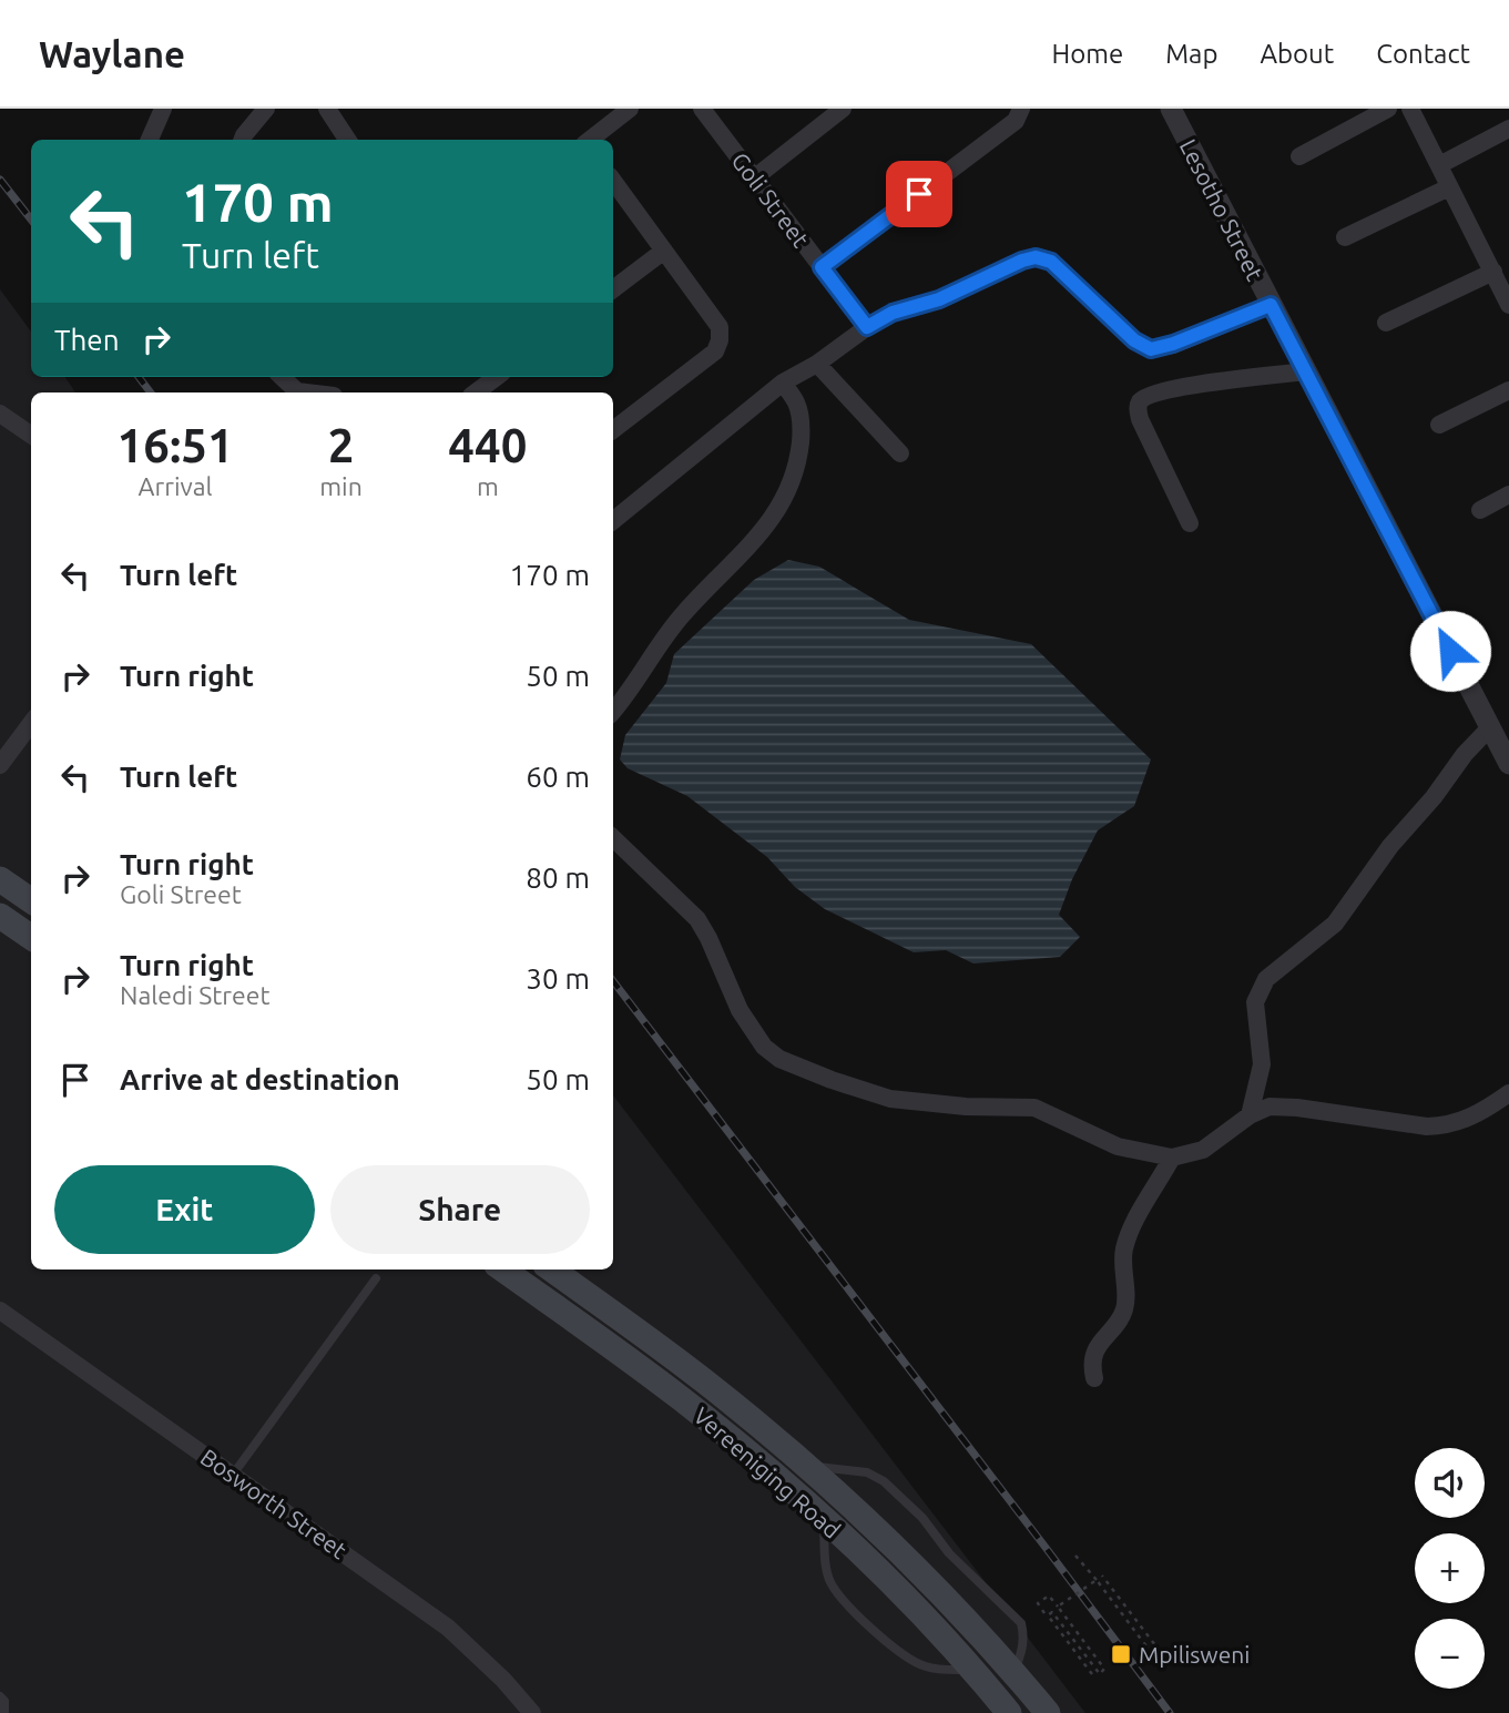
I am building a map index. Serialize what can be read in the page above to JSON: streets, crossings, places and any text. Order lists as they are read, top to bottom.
{
  "streets": {
    "main road": ["Vereeniging Road"],
    "street": ["Goli Street", "Lesotho Street", "Bosworth Street"]
  },
  "places": {
    "transit": ["Mpilisweni"]
  },
  "page": {
    "header": "Waylane",
    "nav": [
      "Home",
      "Map",
      "About",
      "Contact"
    ],
    "turn": ["170 m", "Turn left"],
    "then": "Then",
    "eta": [
      "16:51",
      "Arrival",
      "2",
      "min",
      "440",
      "m"
    ],
    "list": [
      {
        "name": "Turn left",
        "value": "170 m"
      },
      {
        "name": "Turn right",
        "value": "50 m"
      },
      {
        "name": "Turn left",
        "value": "60 m"
      },
      {
        "name": "Turn right",
        "note": "Goli Street",
        "value": "80 m"
      },
      {
        "name": "Turn right",
        "note": "Naledi Street",
        "value": "30 m"
      },
      {
        "name": "Arrive at destination",
        "value": "50 m"
      }
    ],
    "buttons": ["Exit", "Share"],
    "map_buttons": ["+", "−"]
  }
}
